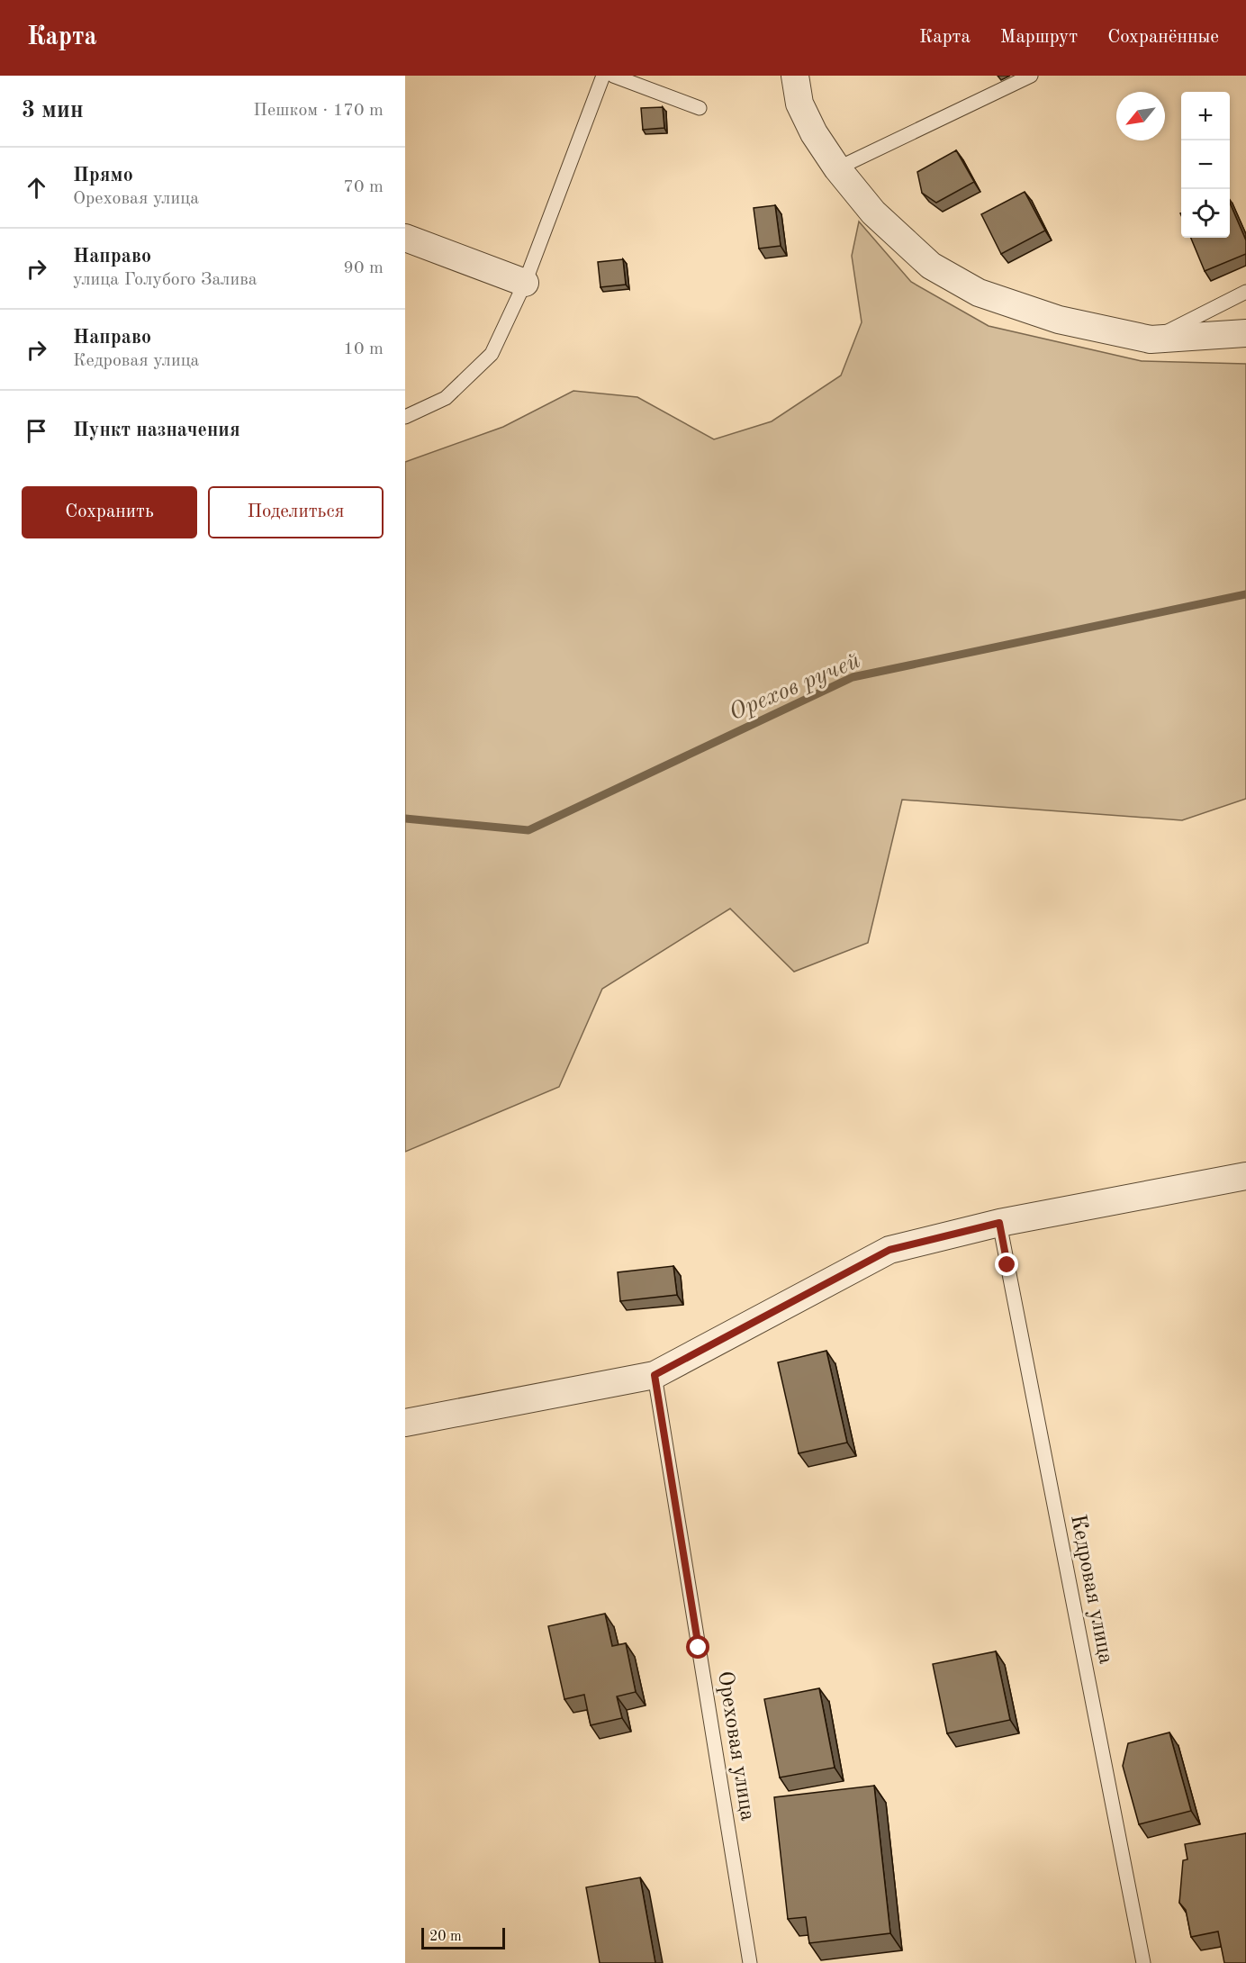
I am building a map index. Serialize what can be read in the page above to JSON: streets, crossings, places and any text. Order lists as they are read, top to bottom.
{
  "streets": {
    "lane": ["Кедровая улица", "Ореховая улица"]
  },
  "water": ["Орехов ручей"],
  "scale_bar": "20 m",
  "north": "bottom left",
  "page": {
    "header": "Карта",
    "nav": ["Карта", "Маршрут", "Сохранённые"],
    "heading": ["3 мин", "Пешком · 170 m"],
    "map_buttons": ["+", "−"],
    "list": [
      ["Прямо", "Ореховая улица", "70 m"],
      ["Направо", "улица Голубого Залива", "90 m"],
      ["Направо", "Кедровая улица", "10 m"],
      "Пункт назначения"
    ],
    "buttons": ["Сохранить", "Поделиться"],
    "scale": "20 m"
  }
}
